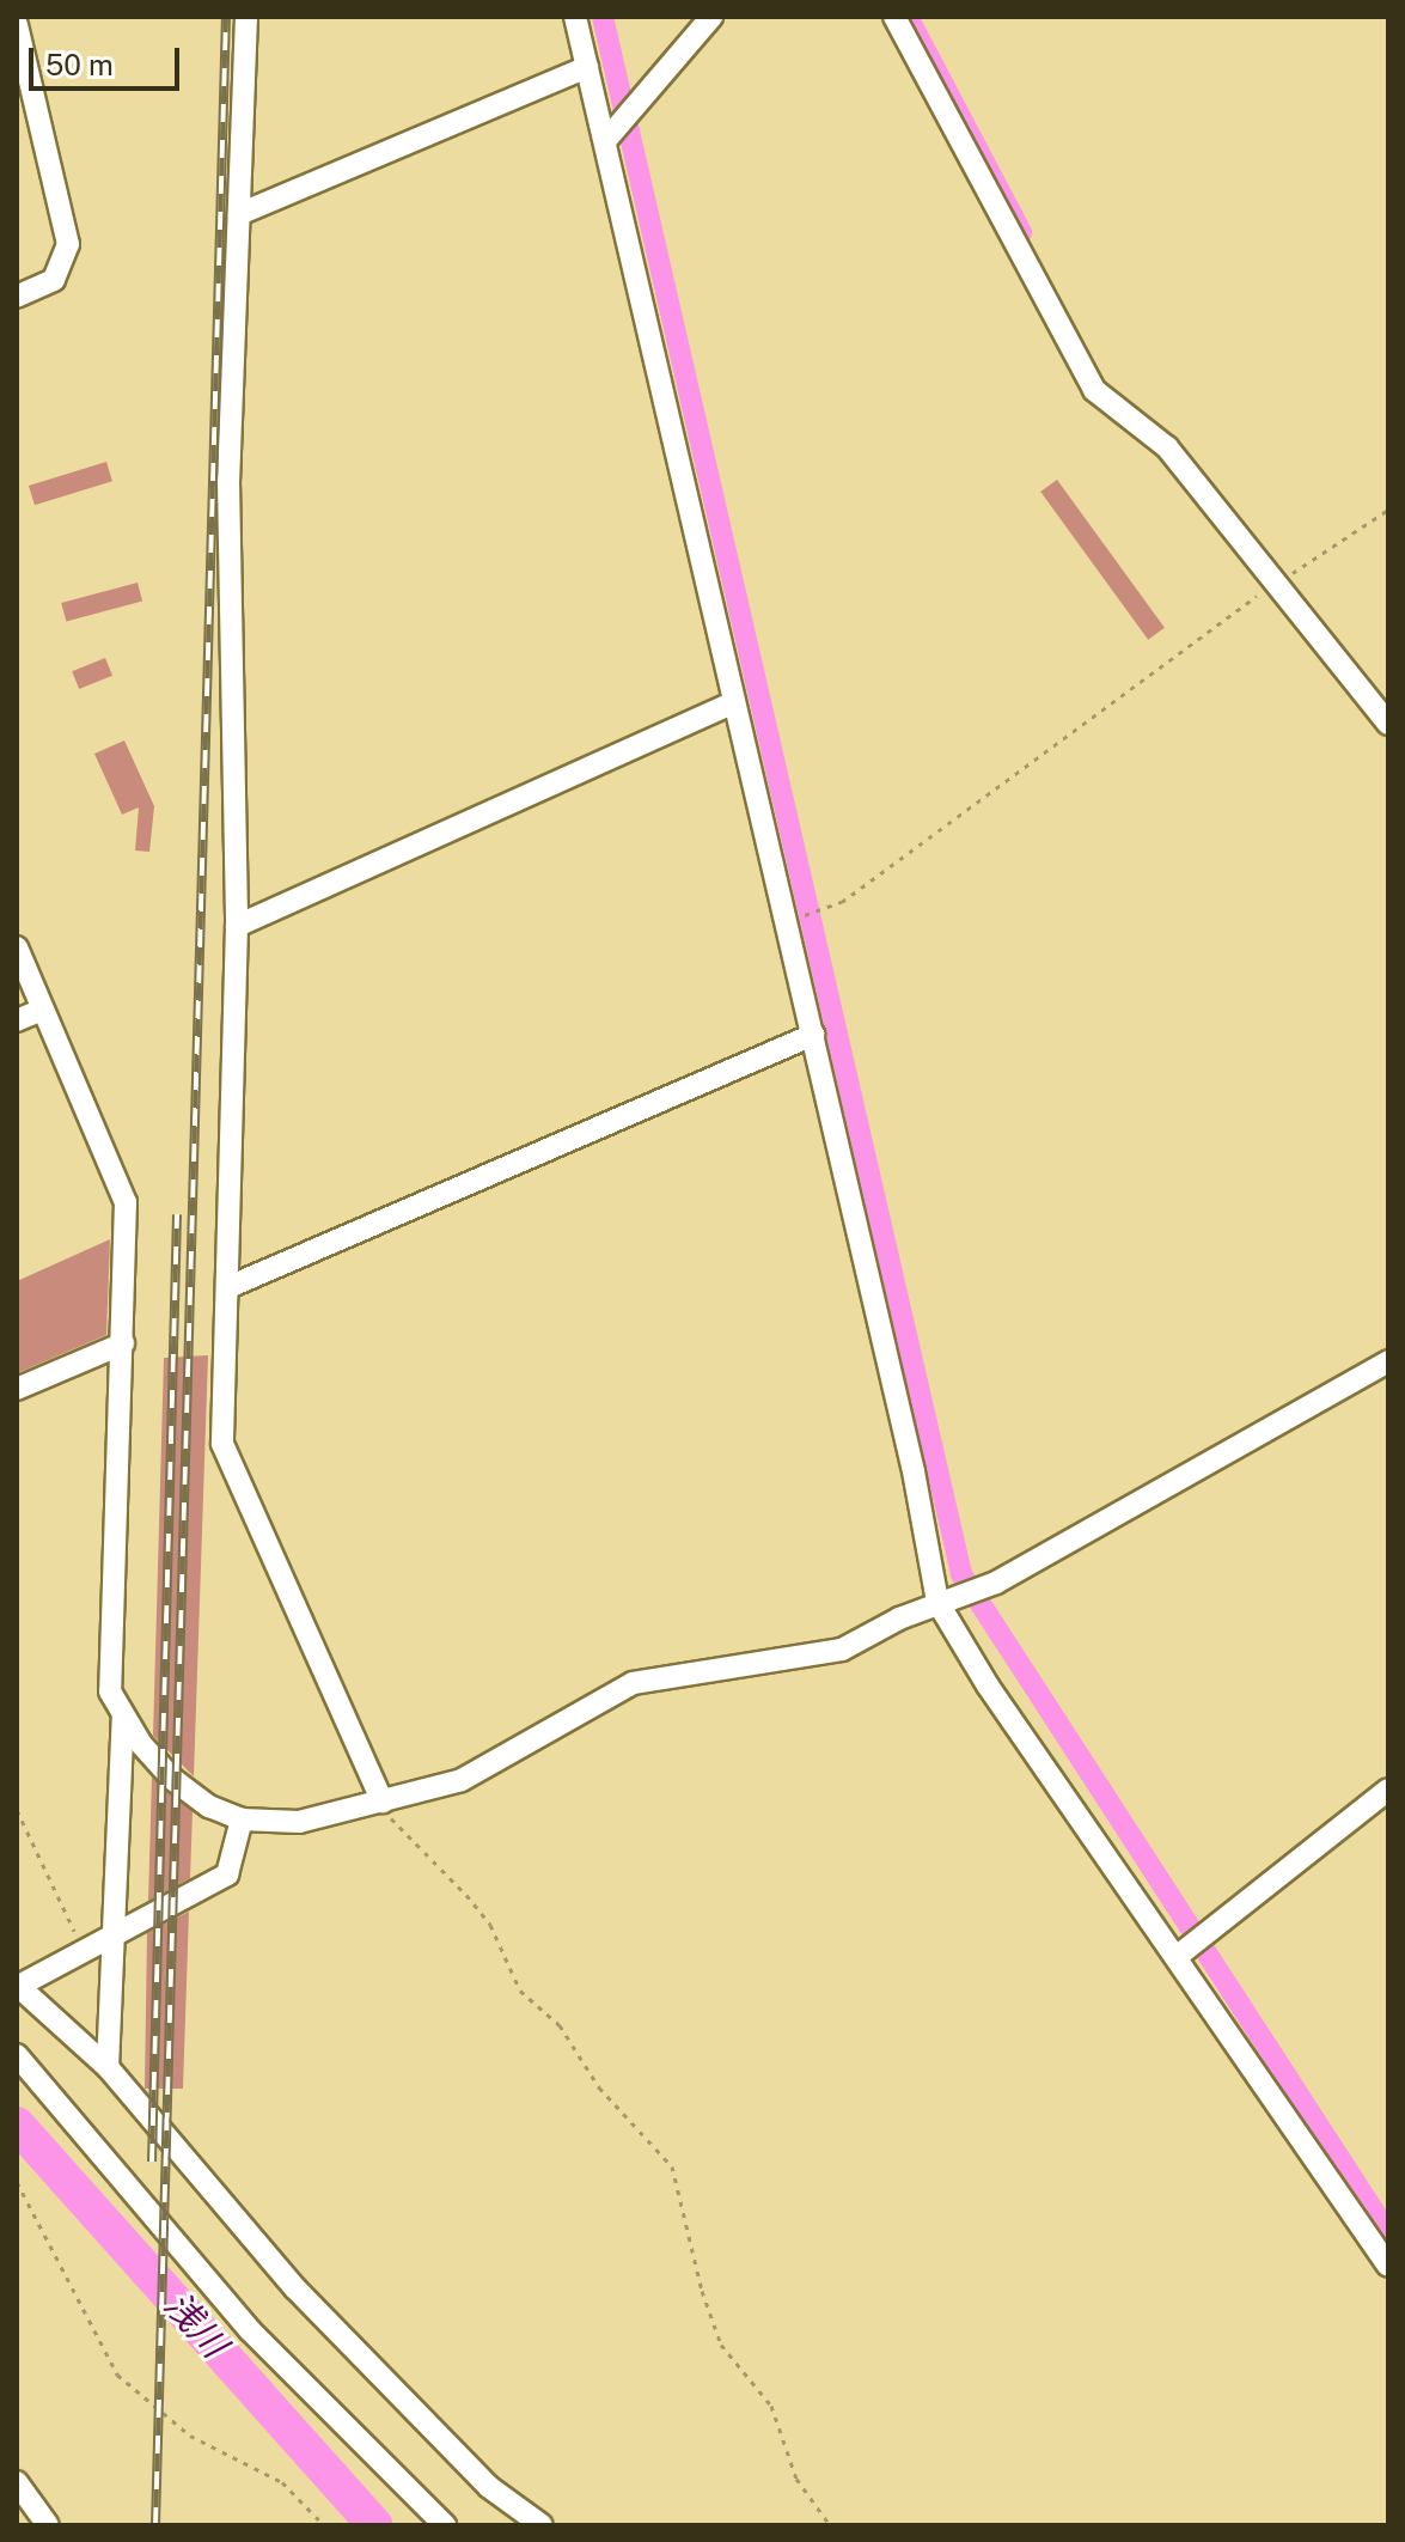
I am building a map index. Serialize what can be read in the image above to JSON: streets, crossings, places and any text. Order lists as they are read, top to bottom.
{
  "water": ["浅川"],
  "scale_bar": "50 m"
}
